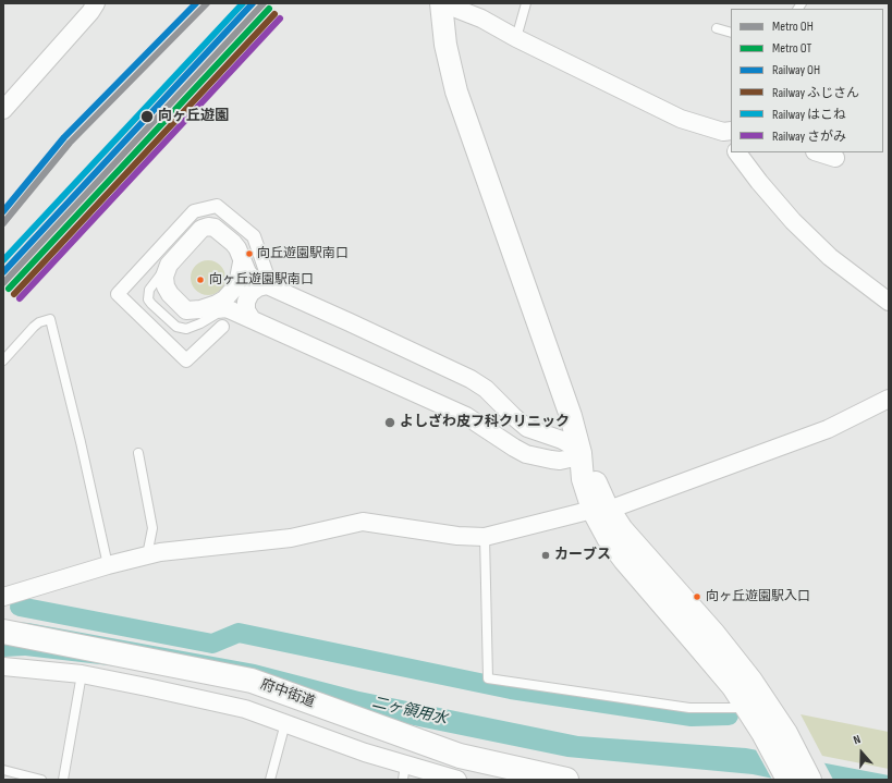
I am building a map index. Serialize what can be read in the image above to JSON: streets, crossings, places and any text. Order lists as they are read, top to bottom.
{
  "streets": {
    "main road": ["府中街道"]
  },
  "water": ["二ヶ領用水"],
  "places": [
    "向ヶ丘遊園",
    "向丘遊園駅南口",
    "向ヶ丘遊園駅南口",
    "よしざわ皮フ科クリニック",
    "カーブス",
    "向ヶ丘遊園駅入口"
  ],
  "lines": [
    "metro line OH",
    "rail line OH",
    "rail line はこね",
    "metro line OT",
    "rail line ふじさん",
    "rail line さがみ"
  ],
  "legend": [
    "Metro OH",
    "Metro OT",
    "Railway OH",
    "Railway ふじさん",
    "Railway はこね",
    "Railway さがみ"
  ],
  "north": "top"
}
